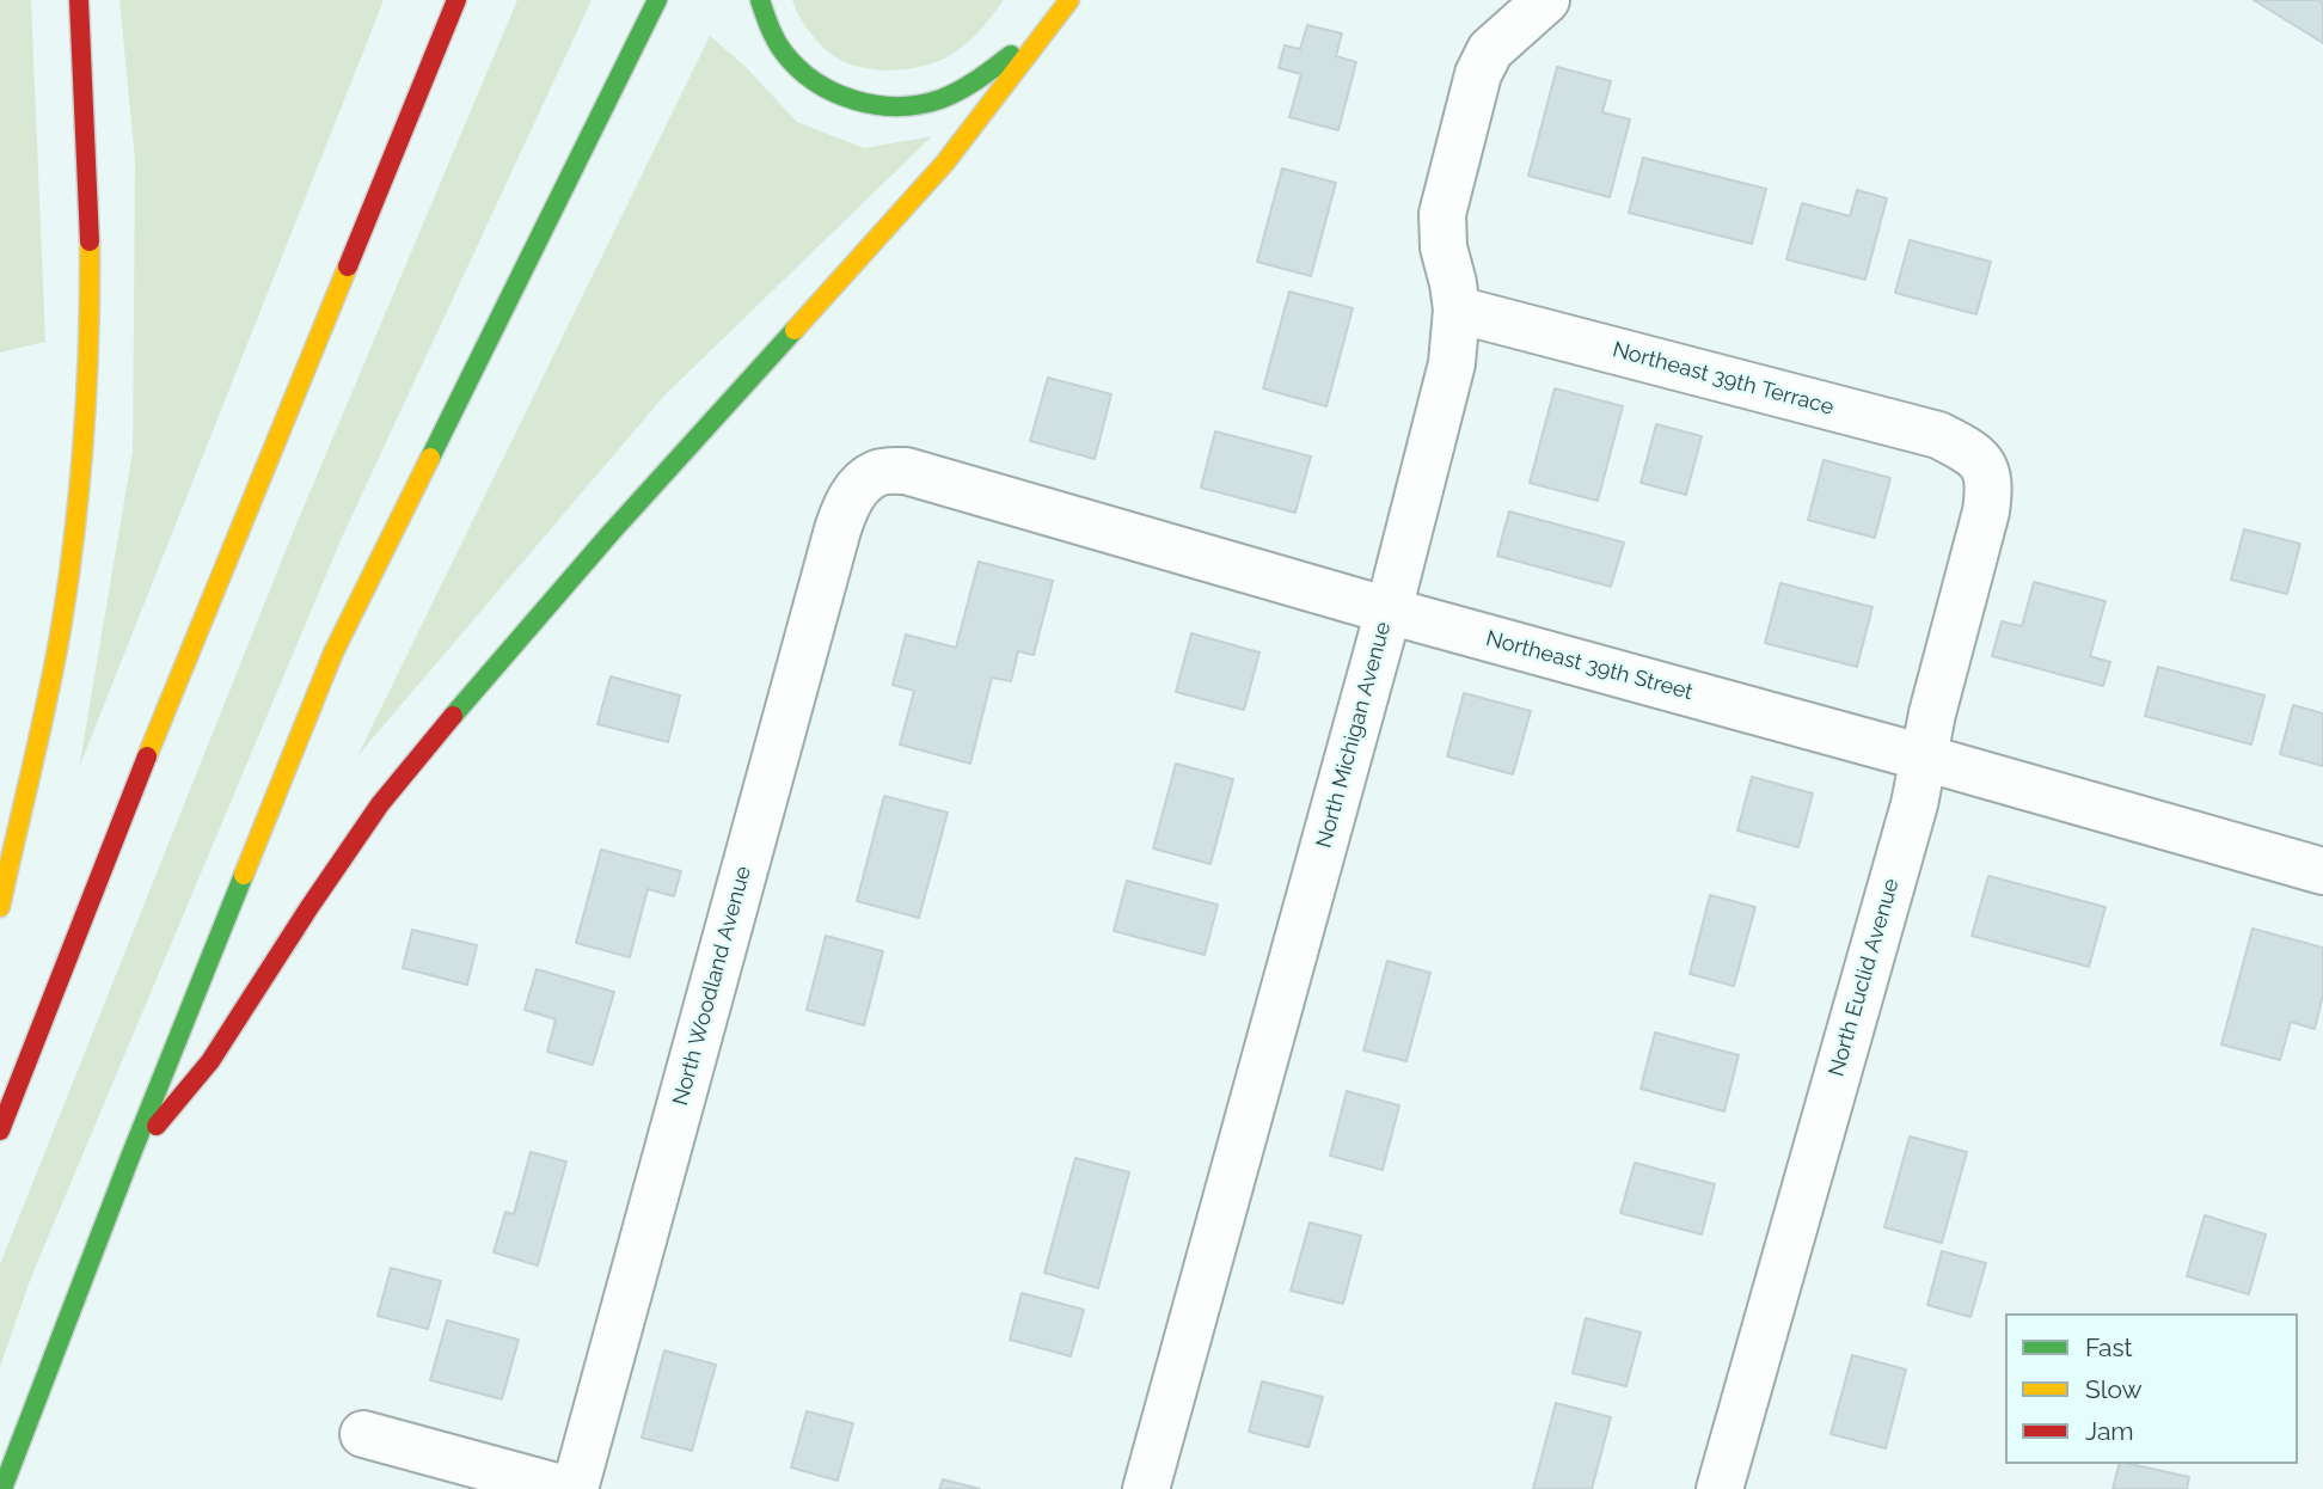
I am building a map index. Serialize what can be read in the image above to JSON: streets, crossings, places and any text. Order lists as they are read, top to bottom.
{
  "streets": {
    "street": [
      "Northeast 39th Terrace",
      "Northeast 39th Street",
      "North Michigan Avenue",
      "North Euclid Avenue",
      "North Woodland Avenue"
    ]
  },
  "crossings": [
    ["Northeast 39th Terrace", "North Michigan Avenue"],
    ["Northeast 39th Terrace", "North Euclid Avenue"],
    ["Northeast 39th Street", "North Michigan Avenue"],
    ["Northeast 39th Street", "North Euclid Avenue"],
    ["Northeast 39th Street", "North Woodland Avenue"]
  ],
  "legend": ["Fast", "Slow", "Jam"]
}
